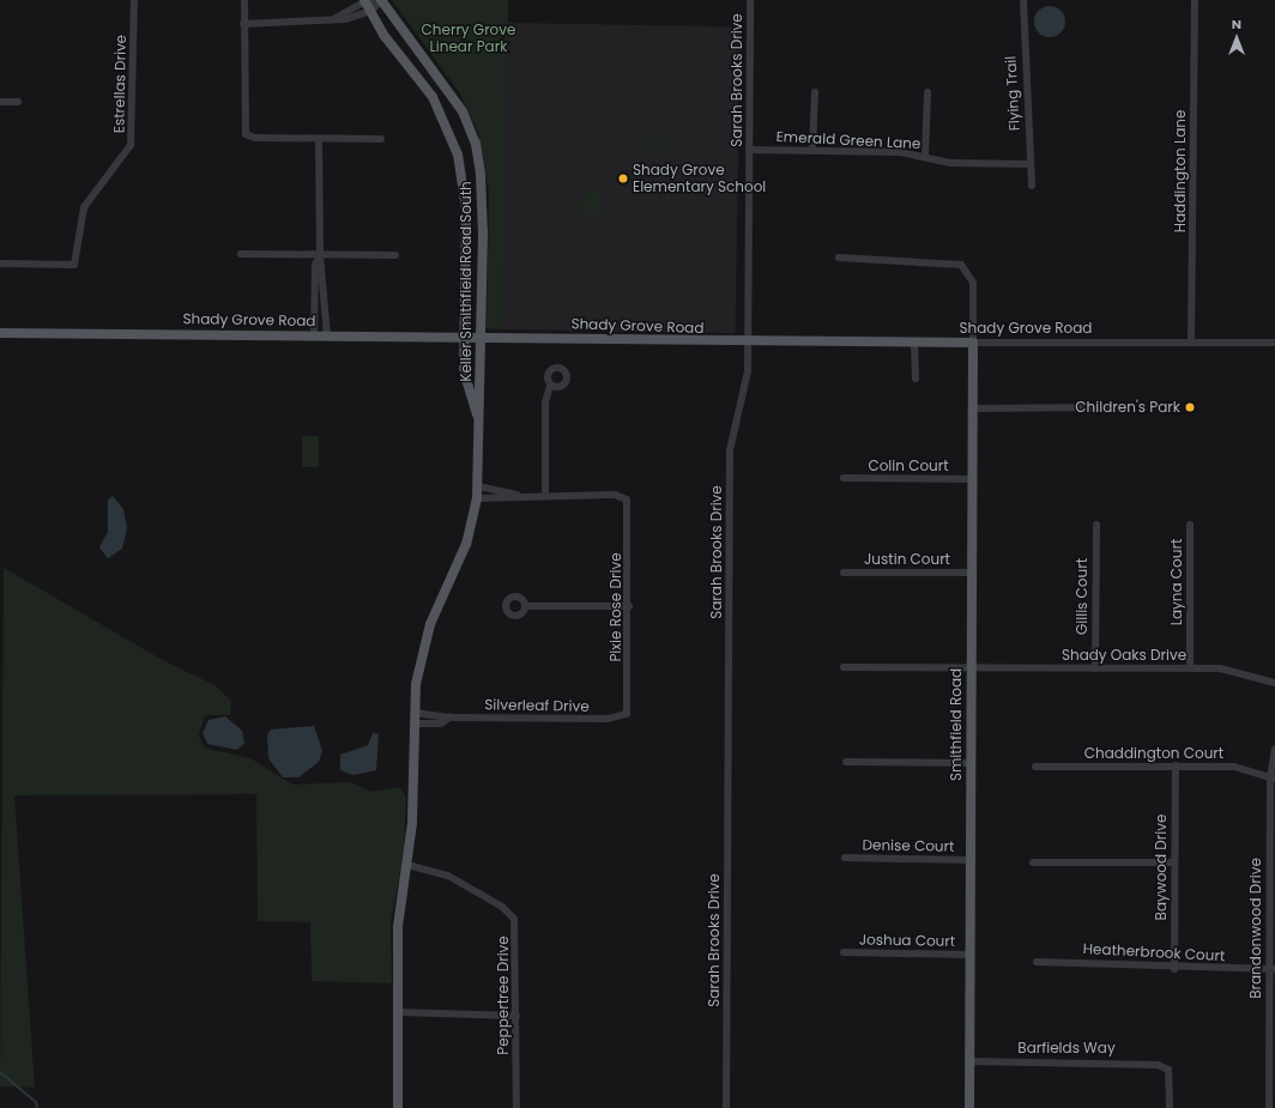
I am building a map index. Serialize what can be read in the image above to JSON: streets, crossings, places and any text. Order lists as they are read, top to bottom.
{
  "streets": {
    "main road": ["Keller Smithfield Road South", "Shady Grove Road", "Smithfield Road"],
    "street": [
      "Sarah Brooks Drive",
      "Estrellas Drive",
      "Flying Trail",
      "Emerald Green Lane",
      "Haddington Lane",
      "Colin Court",
      "Justin Court",
      "Layna Court",
      "Gillis Court",
      "Pixie Rose Drive",
      "Shady Oaks Drive",
      "Silverleaf Drive",
      "Chaddington Court",
      "Denise Court",
      "Baywood Drive",
      "Brandonwood Drive",
      "Joshua Court",
      "Heatherbrook Court",
      "Peppertree Drive",
      "Barfields Way"
    ]
  },
  "crossings": [
    ["Sarah Brooks Drive", "Emerald Green Lane"],
    ["Sarah Brooks Drive", "Shady Grove Road"],
    ["Flying Trail", "Emerald Green Lane"],
    ["Haddington Lane", "Shady Grove Road"],
    ["Keller Smithfield Road South", "Shady Grove Road"],
    ["Keller Smithfield Road South", "Silverleaf Drive"],
    ["Keller Smithfield Road South", "Peppertree Drive"],
    ["Shady Grove Road", "Smithfield Road"],
    ["Colin Court", "Smithfield Road"],
    ["Justin Court", "Smithfield Road"],
    ["Layna Court", "Shady Oaks Drive"],
    ["Gillis Court", "Shady Oaks Drive"],
    ["Pixie Rose Drive", "Silverleaf Drive"],
    ["Shady Oaks Drive", "Smithfield Road"],
    ["Smithfield Road", "Denise Court"],
    ["Smithfield Road", "Joshua Court"],
    ["Smithfield Road", "Barfields Way"],
    ["Chaddington Court", "Baywood Drive"],
    ["Chaddington Court", "Brandonwood Drive"],
    ["Baywood Drive", "Heatherbrook Court"],
    ["Brandonwood Drive", "Heatherbrook Court"]
  ],
  "parks": ["Cherry Grove Linear Park"],
  "places": ["Shady Grove Elementary School", "Children's Park"],
  "north": "top"
}
